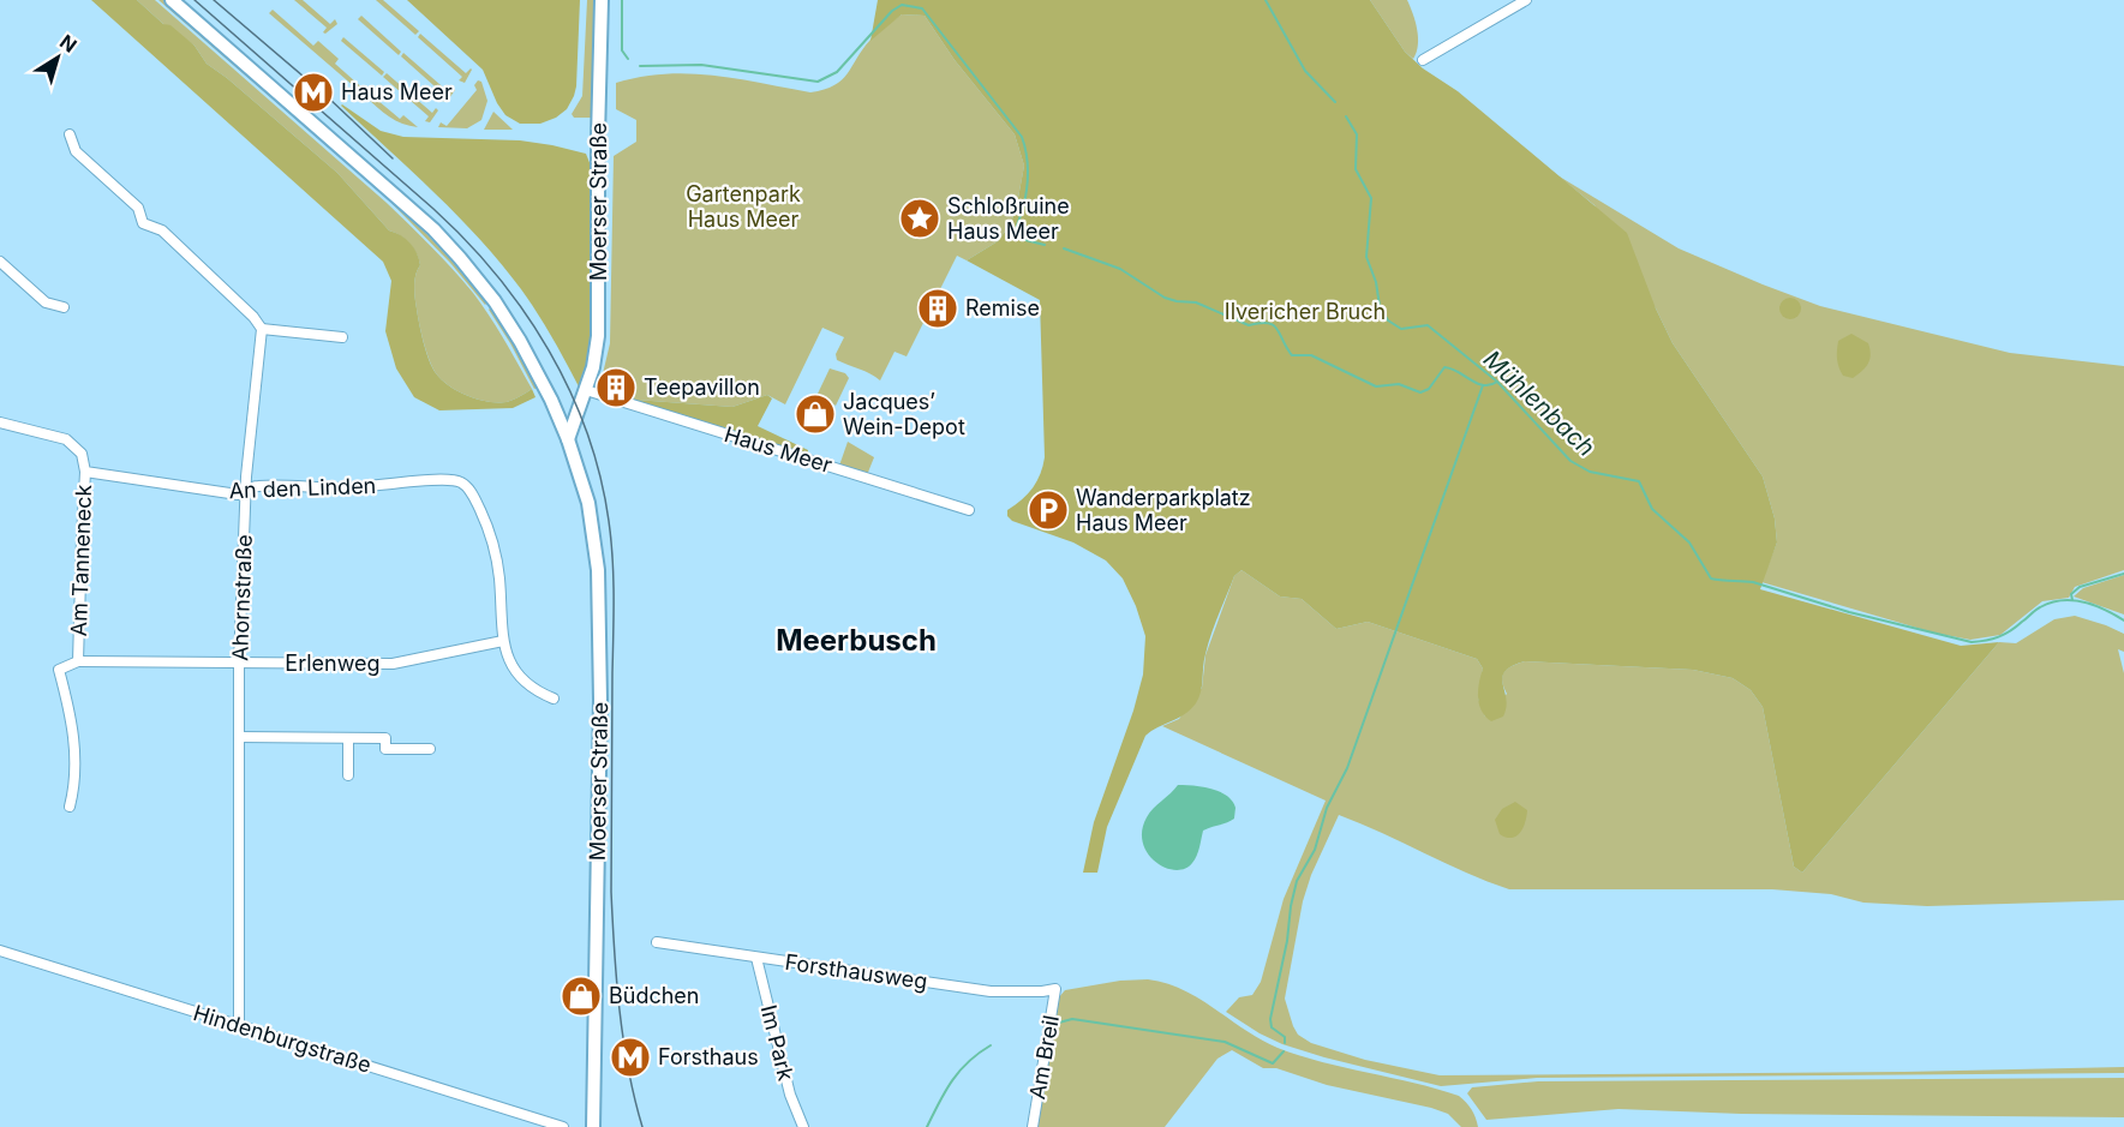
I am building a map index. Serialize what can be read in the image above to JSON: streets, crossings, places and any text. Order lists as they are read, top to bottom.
{
  "streets": {
    "main road": ["Moerser Straße"],
    "street": [
      "Haus Meer",
      "An den Linden",
      "Am Tanneneck",
      "Ahornstraße",
      "Erlenweg",
      "Forsthausweg",
      "Hindenburgstraße",
      "Im Park",
      "Am Breil"
    ]
  },
  "crossings": [
    ["Moerser Straße", "Haus Meer"],
    ["An den Linden", "Am Tanneneck"],
    ["An den Linden", "Ahornstraße"],
    ["An den Linden", "Erlenweg"],
    ["Am Tanneneck", "Erlenweg"],
    ["Ahornstraße", "Erlenweg"],
    ["Ahornstraße", "Hindenburgstraße"],
    ["Forsthausweg", "Im Park"],
    ["Forsthausweg", "Am Breil"]
  ],
  "districts": ["Meerbusch"],
  "water": ["Mühlenbach"],
  "parks": ["Gartenpark Haus Meer", "Ilvericher Bruch"],
  "places": {
    "metro station": ["Haus Meer", "Forsthaus"],
    "place": ["Schloßruine Haus Meer"],
    "building": ["Remise", "Teepavillon"],
    "shop": ["Jacques’ Wein-Depot", "Büdchen"],
    "parking": ["Wanderparkplatz Haus Meer"]
  },
  "north": "top right"
}
